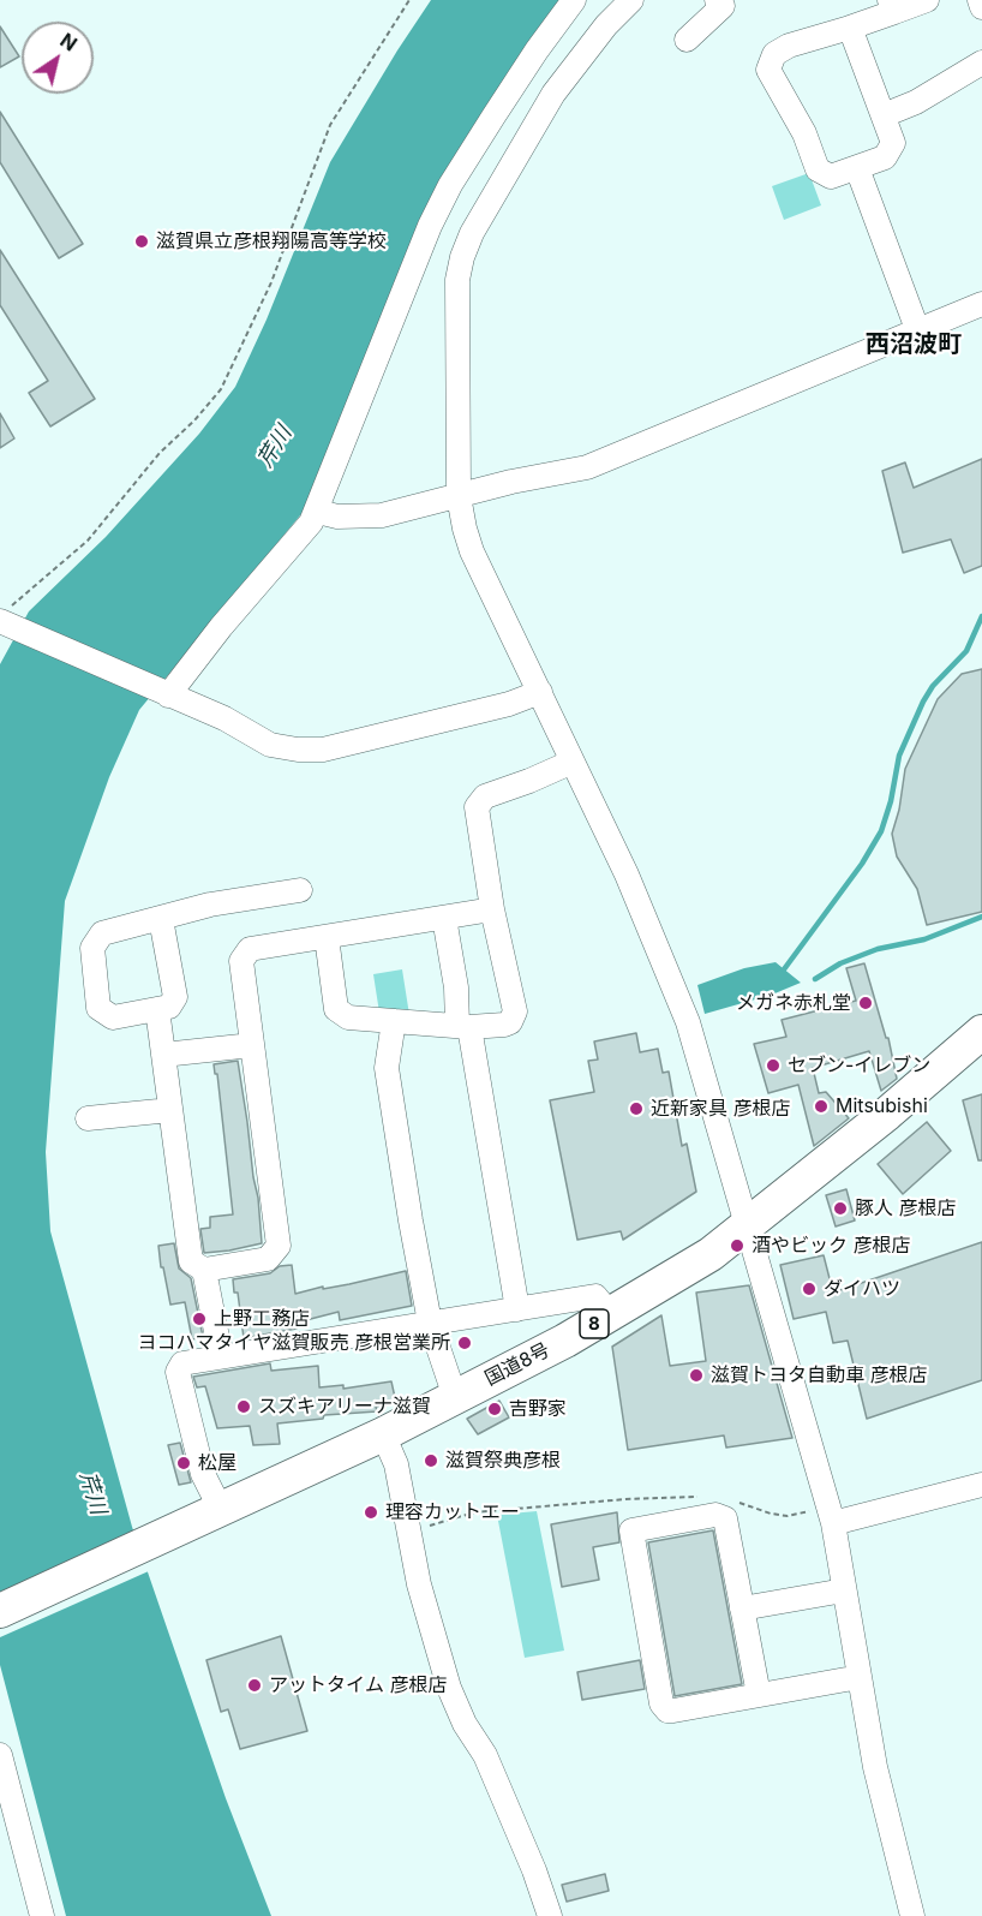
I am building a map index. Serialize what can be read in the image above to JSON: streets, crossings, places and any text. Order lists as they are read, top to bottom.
{
  "streets": {
    "highway": ["8", "国道8号"]
  },
  "districts": ["西沼波町"],
  "water": ["芹川"],
  "places": [
    "滋賀県立彦根翔陽高等学校",
    "メガネ赤札堂",
    "セブン-イレブン",
    "Mitsubishi",
    "近新家具 彦根店",
    "豚人 彦根店",
    "酒やビック 彦根店",
    "ダイハツ",
    "上野工務店",
    "ヨコハマタイヤ滋賀販売 彦根営業所",
    "滋賀トヨタ自動車 彦根店",
    "スズキアリーナ滋賀",
    "吉野家",
    "滋賀祭典彦根",
    "松屋",
    "理容カットエー",
    "アットタイム 彦根店"
  ],
  "north": "top right"
}
